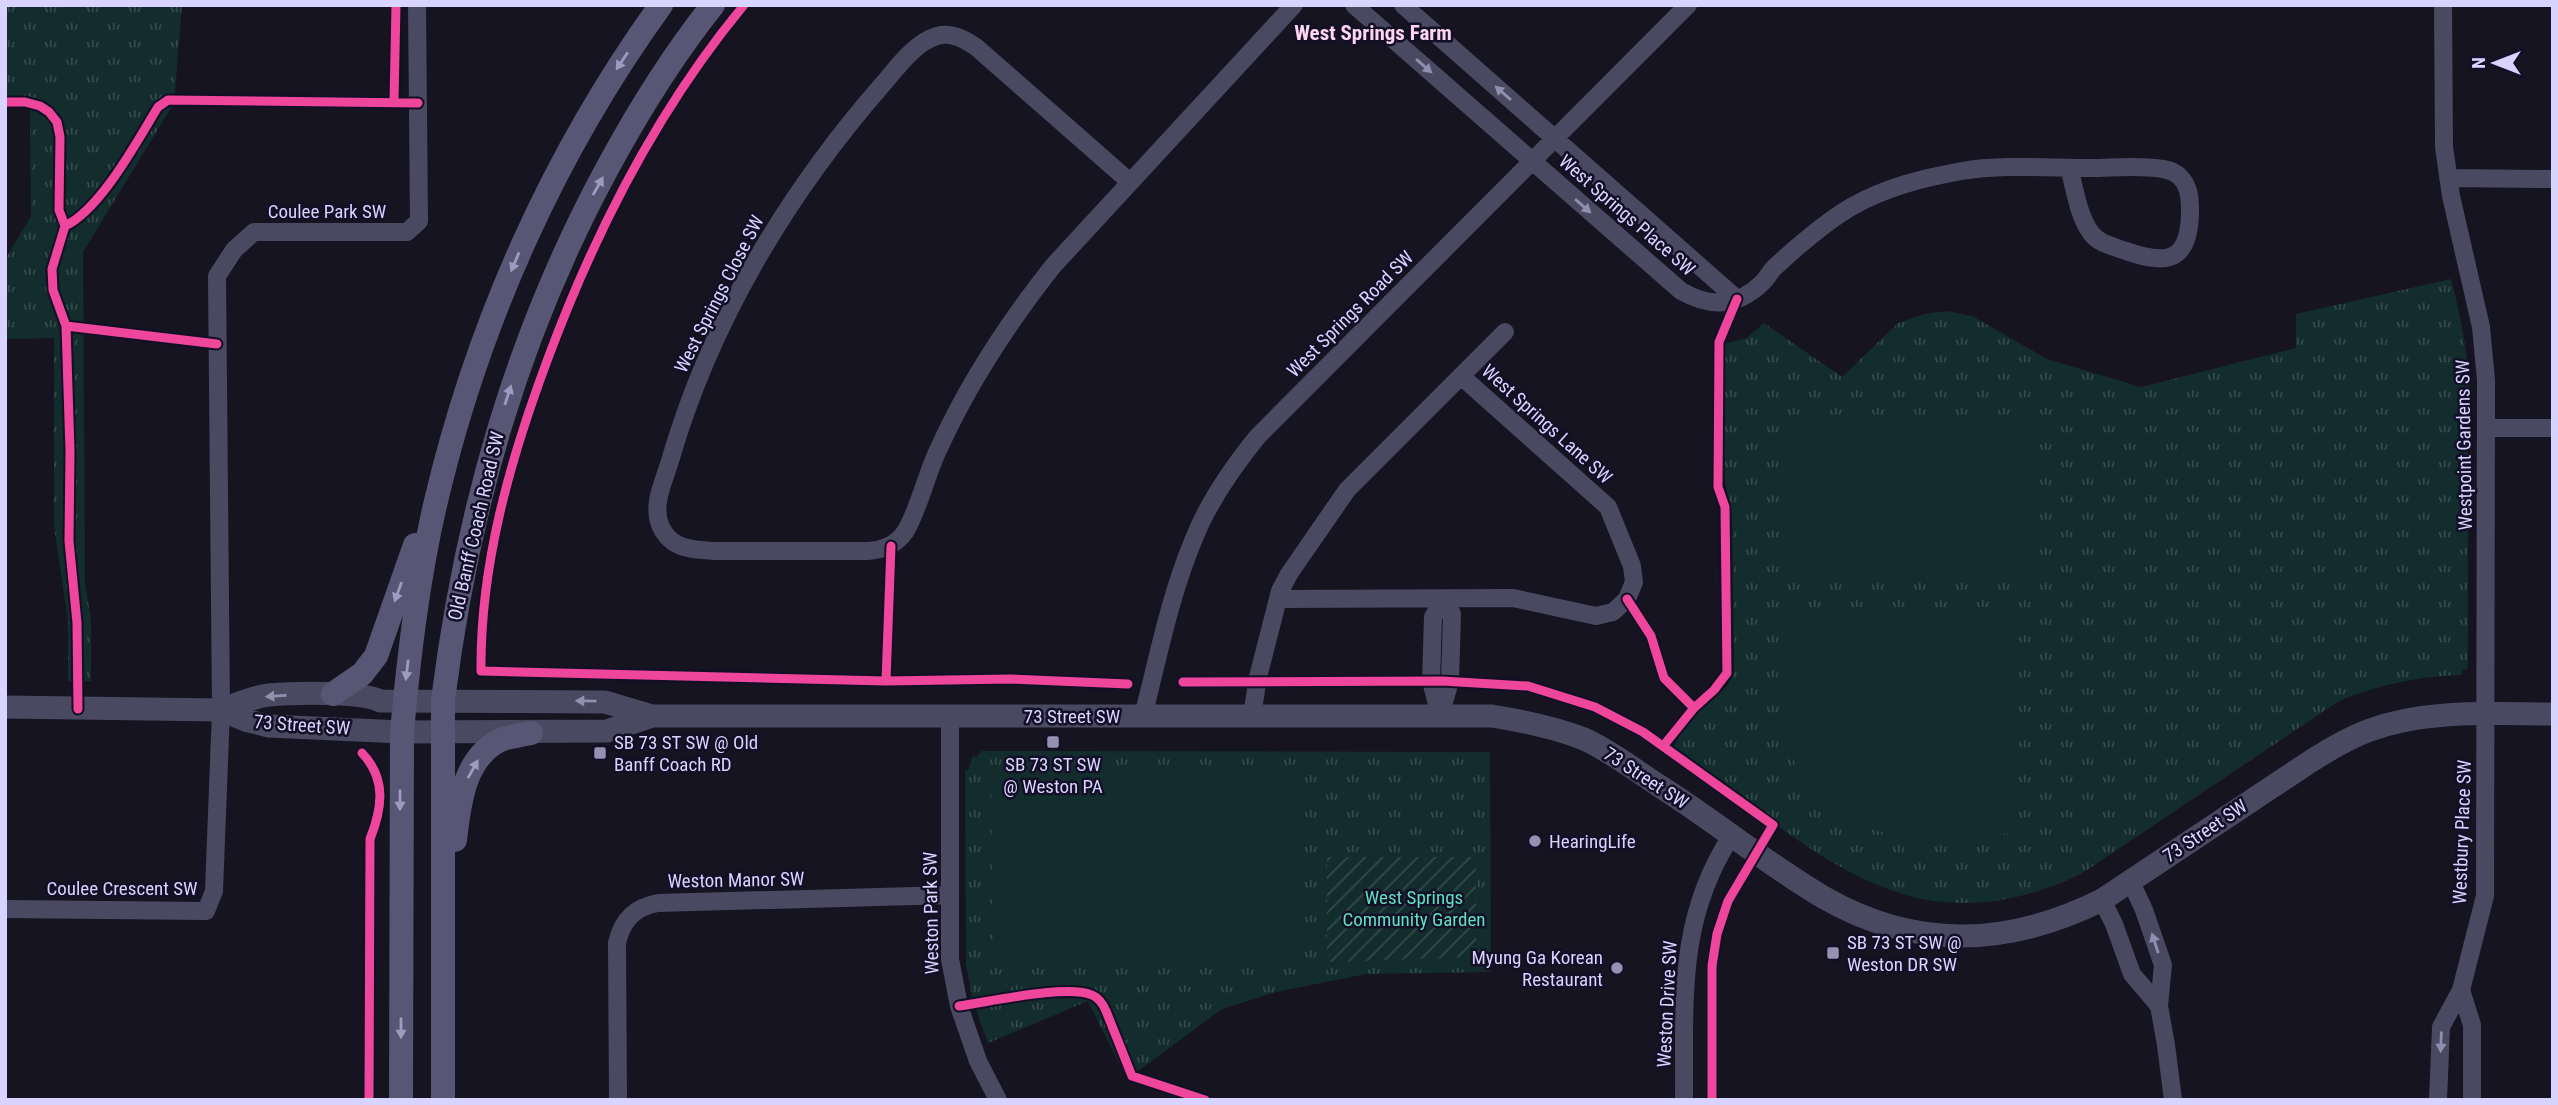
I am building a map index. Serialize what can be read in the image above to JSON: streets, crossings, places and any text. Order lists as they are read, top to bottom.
{
  "streets": {
    "main road": ["Old Banff Coach Road SW"],
    "street": [
      "Coulee Park SW",
      "West Springs Place SW",
      "West Springs Close SW",
      "West Springs Road SW",
      "West Springs Lane SW",
      "Westpoint Gardens SW",
      "73 Street SW",
      "Westbury Place SW",
      "Weston Manor SW",
      "Coulee Crescent SW",
      "Weston Park SW",
      "Weston Drive SW"
    ]
  },
  "crossings": [
    ["Coulee Park SW", "73 Street SW"],
    ["Coulee Park SW", "Coulee Crescent SW"],
    ["West Springs Place SW", "West Springs Road SW"],
    ["West Springs Road SW", "73 Street SW"],
    ["West Springs Lane SW", "73 Street SW"],
    ["Westpoint Gardens SW", "73 Street SW"],
    ["Westpoint Gardens SW", "Westbury Place SW"],
    ["Old Banff Coach Road SW", "73 Street SW"],
    ["73 Street SW", "Westbury Place SW"],
    ["73 Street SW", "Coulee Crescent SW"],
    ["73 Street SW", "Weston Park SW"],
    ["73 Street SW", "Weston Drive SW"],
    ["Weston Manor SW", "Weston Park SW"]
  ],
  "districts": ["West Springs Farm"],
  "parks": ["West Springs Community Garden"],
  "places": {
    "transit": ["SB 73 ST SW @ Weston PA", "SB 73 ST SW @ Old Banff Coach RD", "SB 73 ST SW @ Weston DR SW"],
    "other": ["HearingLife", "Myung Ga Korean Restaurant"]
  },
  "north": "left"
}
